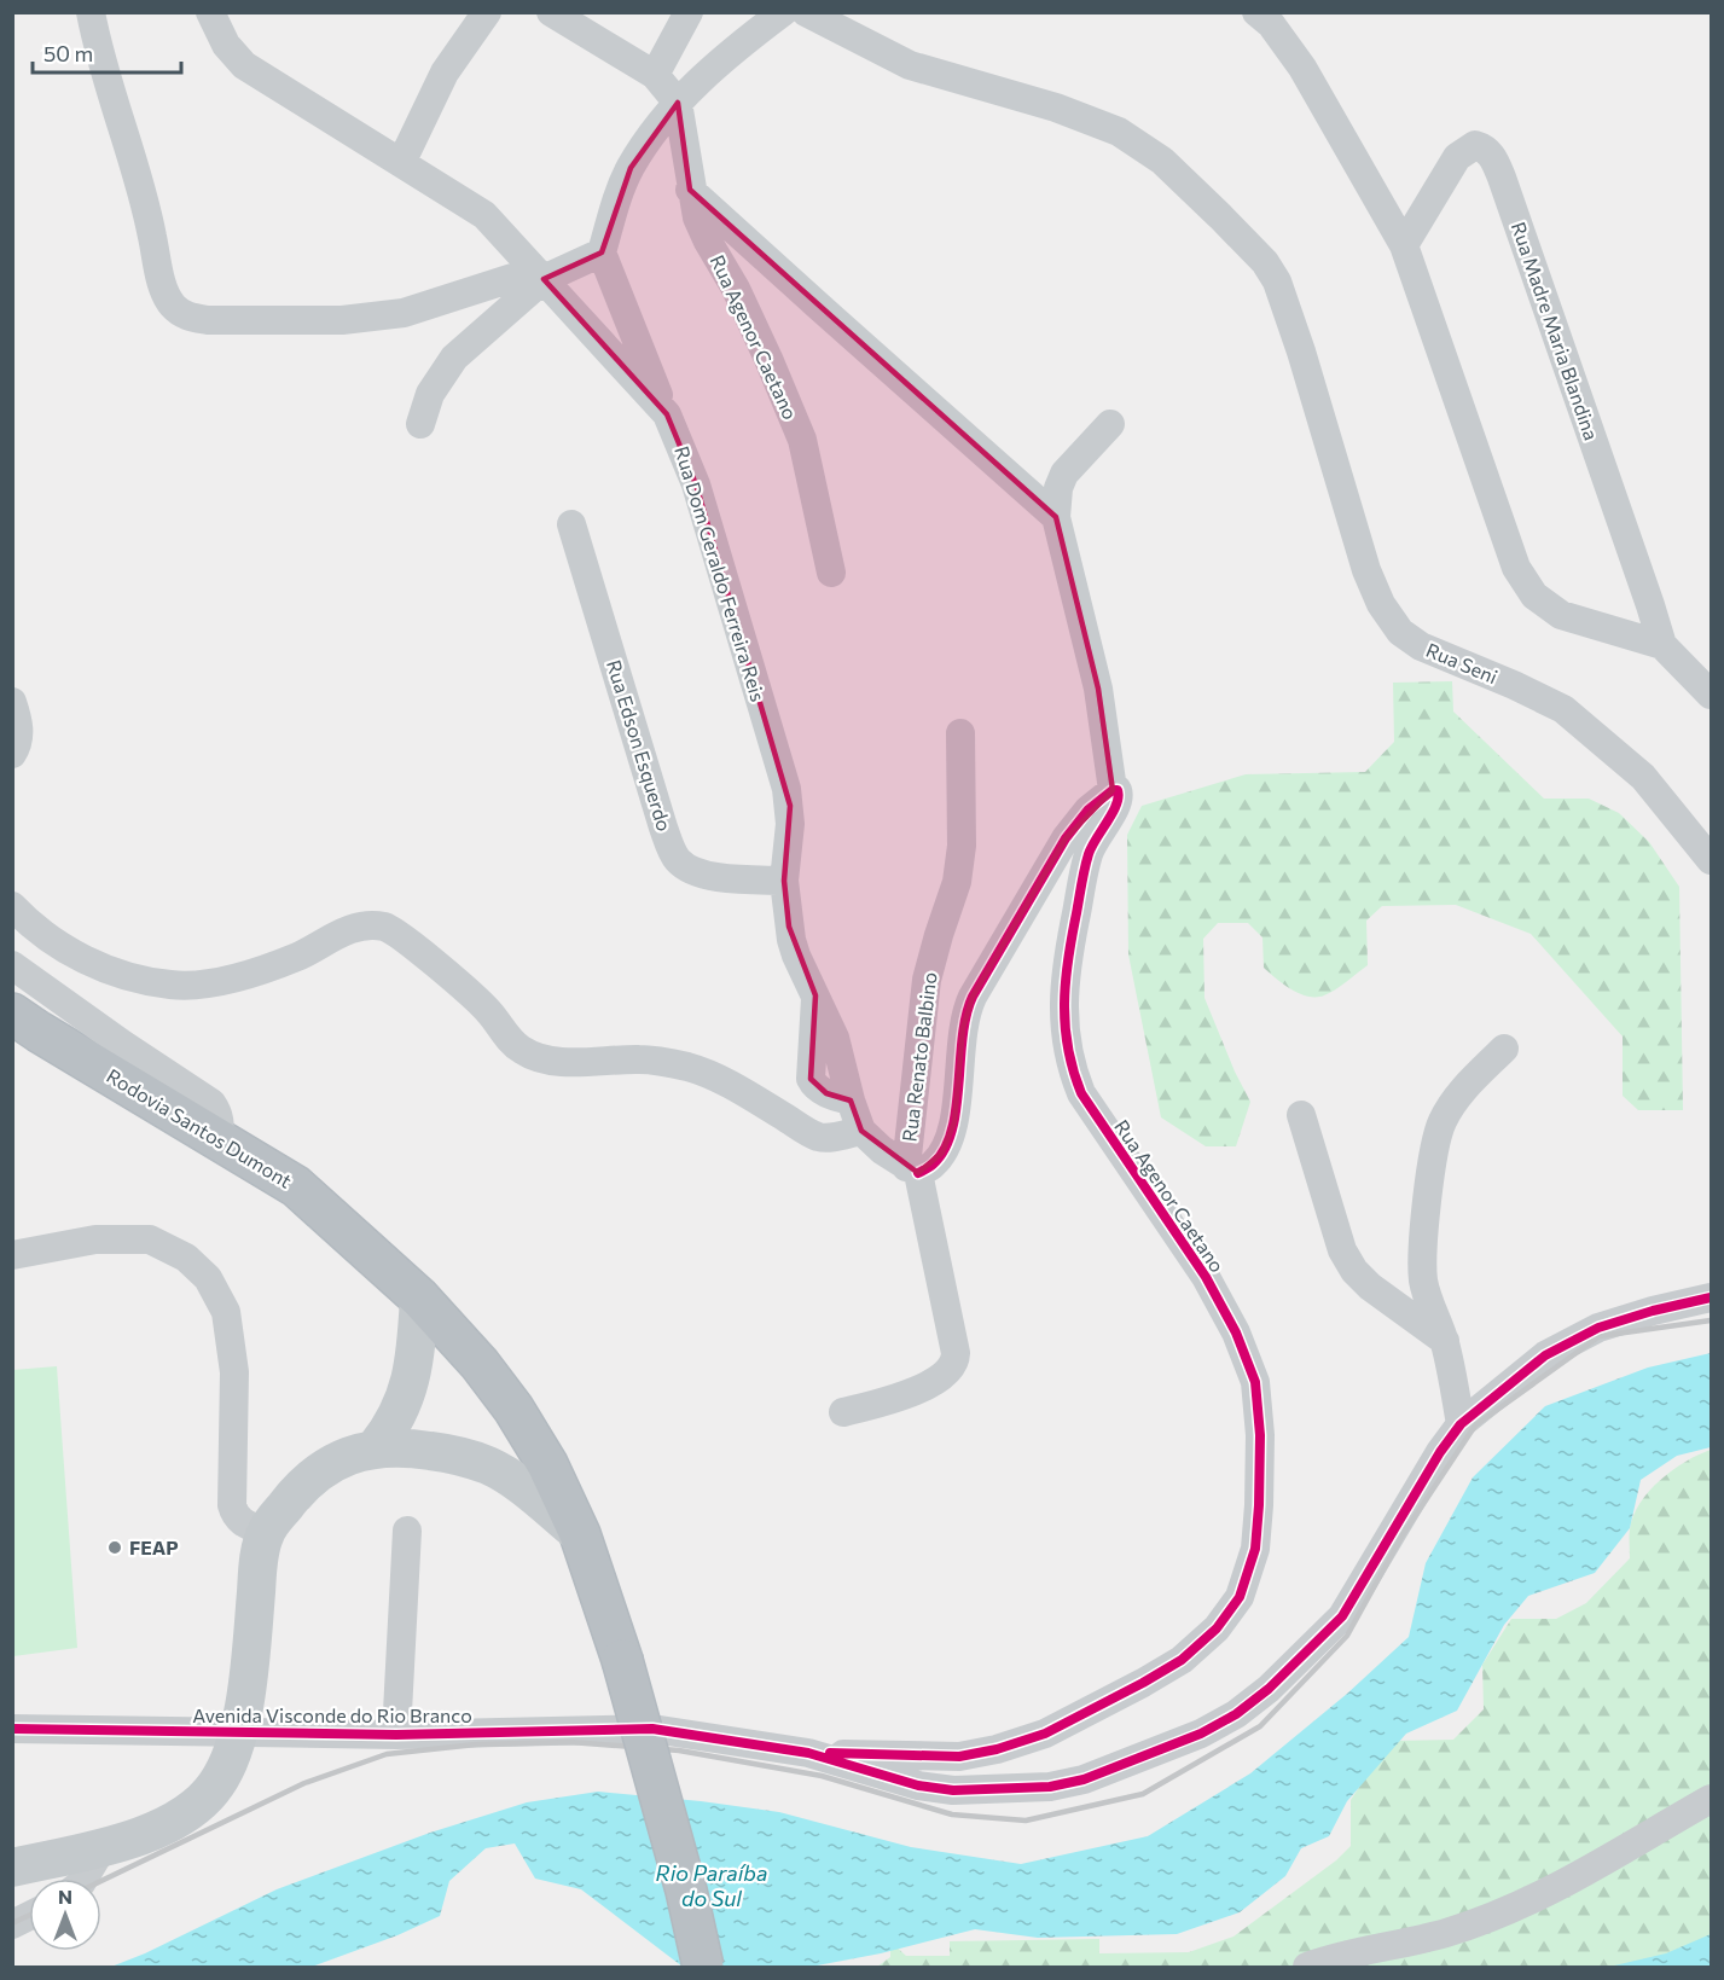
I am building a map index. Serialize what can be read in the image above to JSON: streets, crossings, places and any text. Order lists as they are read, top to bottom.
{
  "streets": {
    "highway": ["Rodovia Santos Dumont"],
    "street": [
      "Rua Madre Maria Blandina",
      "Rua Agenor Caetano",
      "Rua Dom Geraldo Ferreira Reis",
      "Rua Seni",
      "Rua Edson Esquerdo",
      "Rua Renato Balbino",
      "Avenida Visconde do Rio Branco"
    ]
  },
  "crossings": [
    ["Rua Agenor Caetano", "Avenida Visconde do Rio Branco"],
    ["Rua Dom Geraldo Ferreira Reis", "Rua Edson Esquerdo"],
    ["Rua Dom Geraldo Ferreira Reis", "Rua Renato Balbino"]
  ],
  "water": ["Rio Paraíba do Sul"],
  "places": ["FEAP"],
  "scale_bar": "50 m",
  "north": "top"
}
